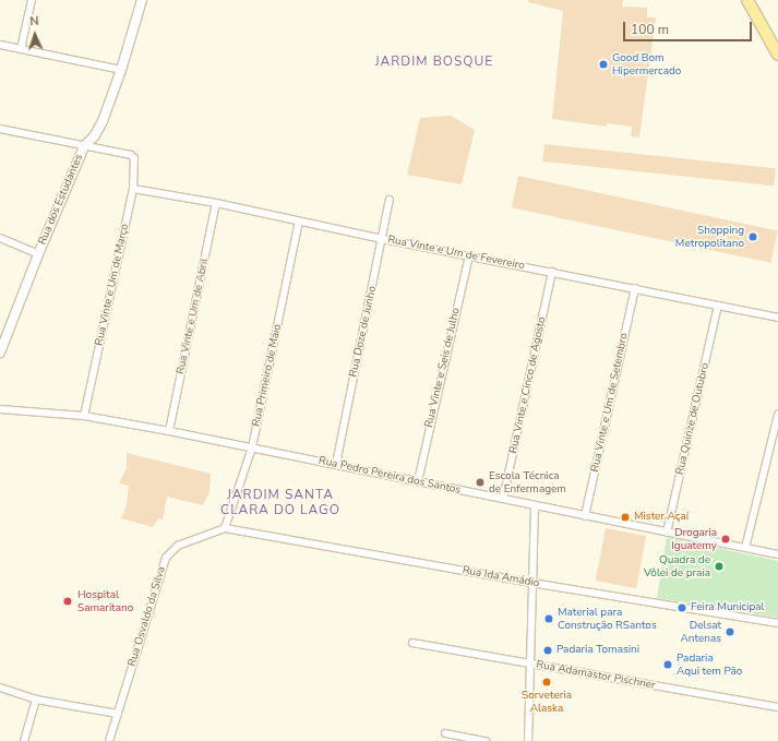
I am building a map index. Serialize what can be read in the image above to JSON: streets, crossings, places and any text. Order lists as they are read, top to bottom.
{
  "streets": {
    "street": [
      "Rua dos Estudantes",
      "Rua Vinte e Um de Fevereiro",
      "Rua Vinte e Um de Março",
      "Rua Vinte e Um de Abril",
      "Rua Doze de Junho",
      "Rua Vinte e Seis de Julho",
      "Rua Primeiro de Maio",
      "Rua Vinte e Cinco de Agosto",
      "Rua Vinte e Um de Setembro",
      "Rua Quinze de Outubro",
      "Rua Pedro Pereira dos Santos",
      "Rua Ida Amádio",
      "Rua Osvaldo da Silva",
      "Rua Adamastor Pischner"
    ]
  },
  "crossings": [
    ["Rua dos Estudantes", "Rua Vinte e Um de Março"],
    ["Rua Vinte e Um de Fevereiro", "Rua Vinte e Um de Março"],
    ["Rua Vinte e Um de Fevereiro", "Rua Vinte e Um de Abril"],
    ["Rua Vinte e Um de Fevereiro", "Rua Doze de Junho"],
    ["Rua Vinte e Um de Fevereiro", "Rua Vinte e Seis de Julho"],
    ["Rua Vinte e Um de Fevereiro", "Rua Primeiro de Maio"],
    ["Rua Vinte e Um de Fevereiro", "Rua Vinte e Cinco de Agosto"],
    ["Rua Vinte e Um de Fevereiro", "Rua Vinte e Um de Setembro"],
    ["Rua Vinte e Um de Fevereiro", "Rua Quinze de Outubro"],
    ["Rua Vinte e Um de Março", "Rua Pedro Pereira dos Santos"],
    ["Rua Vinte e Um de Abril", "Rua Pedro Pereira dos Santos"],
    ["Rua Doze de Junho", "Rua Pedro Pereira dos Santos"],
    ["Rua Vinte e Seis de Julho", "Rua Pedro Pereira dos Santos"],
    ["Rua Primeiro de Maio", "Rua Pedro Pereira dos Santos"],
    ["Rua Primeiro de Maio", "Rua Ida Amádio"],
    ["Rua Primeiro de Maio", "Rua Osvaldo da Silva"],
    ["Rua Vinte e Cinco de Agosto", "Rua Pedro Pereira dos Santos"],
    ["Rua Vinte e Um de Setembro", "Rua Pedro Pereira dos Santos"],
    ["Rua Quinze de Outubro", "Rua Pedro Pereira dos Santos"],
    ["Rua Ida Amádio", "Rua Osvaldo da Silva"]
  ],
  "districts": ["JARDIM BOSQUE", "JARDIM SANTA CLARA DO LAGO"],
  "places": [
    "Good Bom Hipermercado",
    "Shopping Metropolitano",
    "Escola Técnica de Enfermagem",
    "Mister Açaí",
    "Drogaria Iguatemy",
    "Quadra de Vôlei de praia",
    "Hospital Samaritano",
    "Feira Municipal",
    "Material para Construção RSantos",
    "Delsat Antenas",
    "Padaria Tomasini",
    "Padaria Aqui tem Pão",
    "Sorveteria Alaska"
  ],
  "scale_bar": "100 m",
  "north": "top"
}
